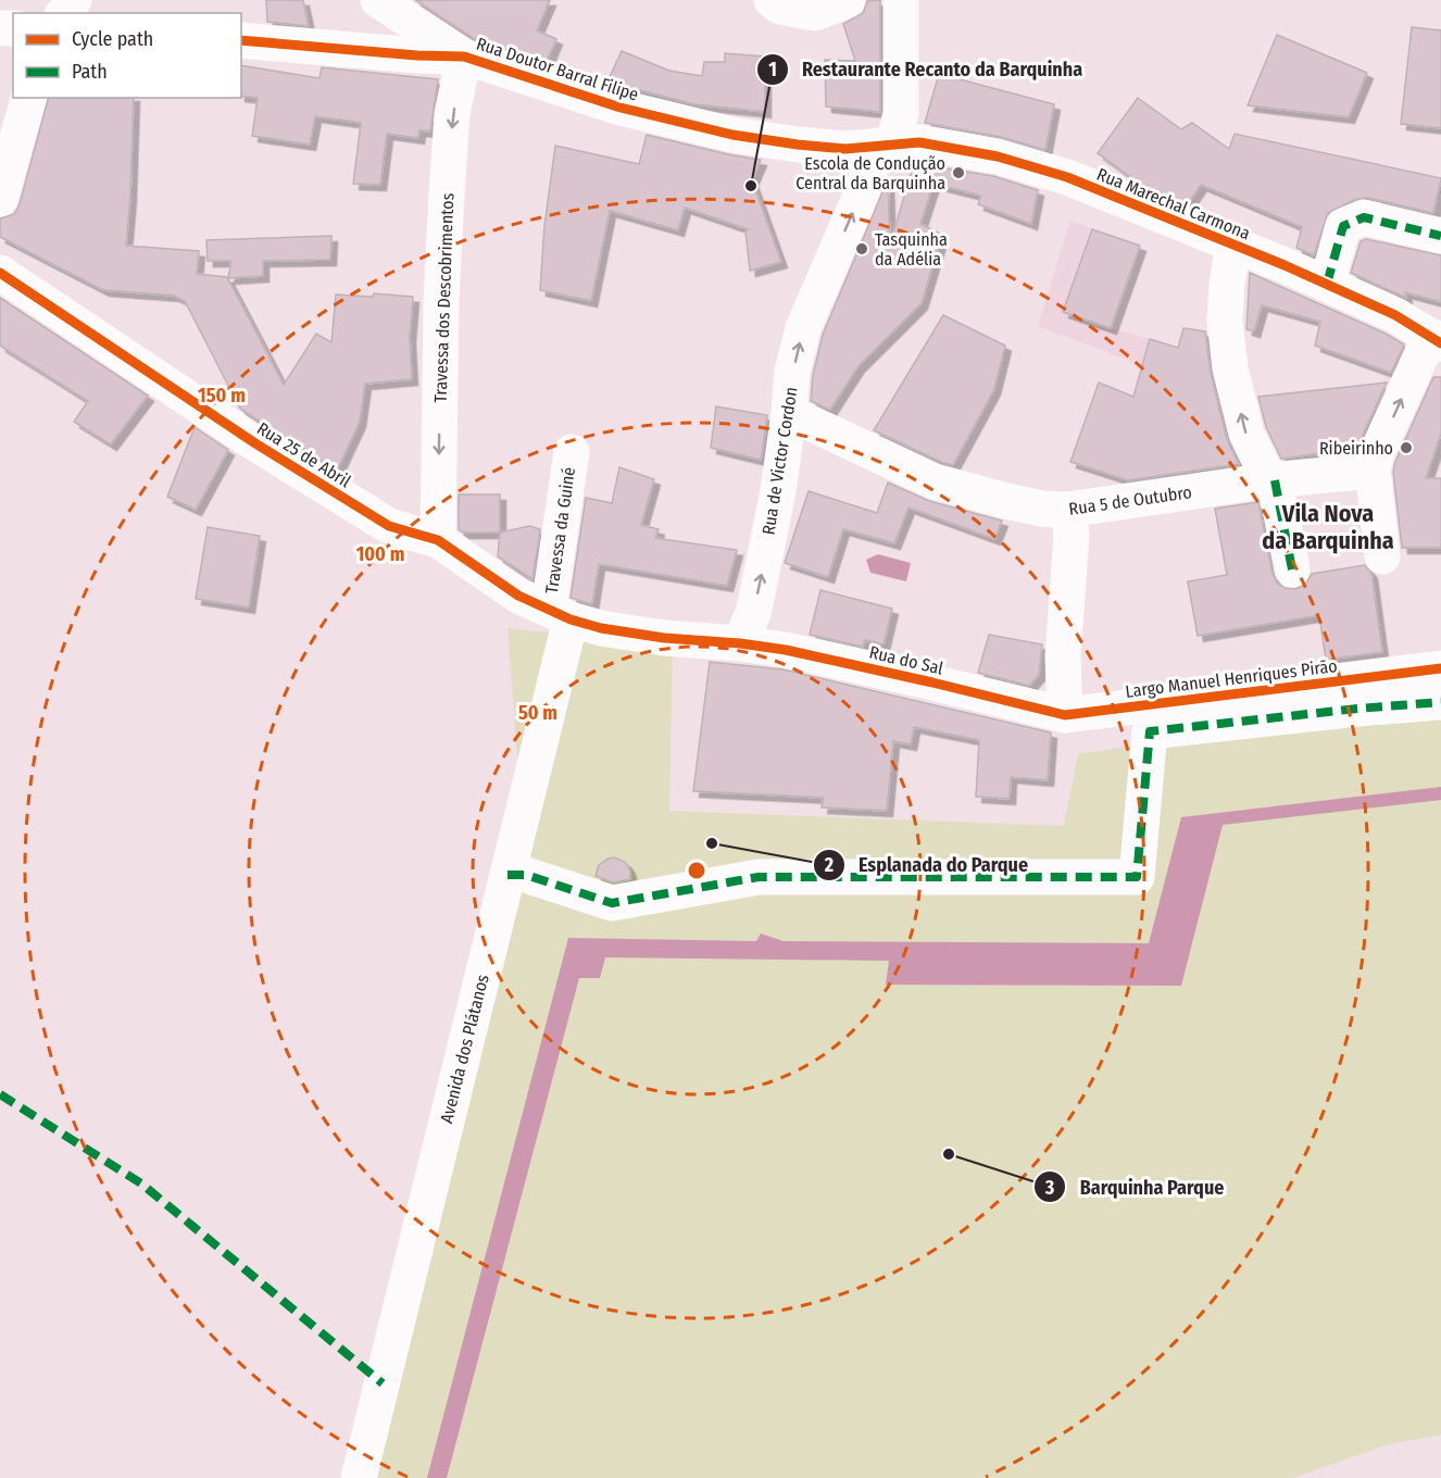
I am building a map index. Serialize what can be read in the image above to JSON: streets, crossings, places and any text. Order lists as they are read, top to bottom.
{
  "streets": {
    "street": [
      "Rua Doutor Barral Filipe",
      "Rua Marechal Carmona",
      "Travessa dos Descobrimentos",
      "Rua 25 de Abril",
      "Rua de Victor Cordon",
      "Rua 5 de Outubro",
      "Travessa da Guiné",
      "Rua do Sal",
      "Largo Manuel Henriques Pirão",
      "Avenida dos Plátanos"
    ]
  },
  "crossings": [
    ["Rua Doutor Barral Filipe", "Rua Marechal Carmona"],
    ["Rua Doutor Barral Filipe", "Travessa dos Descobrimentos"],
    ["Rua Doutor Barral Filipe", "Rua de Victor Cordon"],
    ["Rua Marechal Carmona", "Rua de Victor Cordon"],
    ["Travessa dos Descobrimentos", "Rua 25 de Abril"],
    ["Rua 25 de Abril", "Travessa da Guiné"],
    ["Rua 25 de Abril", "Rua do Sal"],
    ["Rua 25 de Abril", "Avenida dos Plátanos"],
    ["Rua de Victor Cordon", "Rua 5 de Outubro"],
    ["Rua de Victor Cordon", "Rua do Sal"],
    ["Travessa da Guiné", "Rua do Sal"],
    ["Travessa da Guiné", "Avenida dos Plátanos"],
    ["Rua do Sal", "Largo Manuel Henriques Pirão"],
    ["Rua do Sal", "Avenida dos Plátanos"]
  ],
  "one_way": ["Travessa dos Descobrimentos"],
  "districts": ["Vila Nova da Barquinha"],
  "places": [
    "Escola de Condução Central da Barquinha",
    "Restaurante Recanto da Barquinha",
    "Tasquinha da Adélia",
    "Ribeirinho",
    "Esplanada do Parque",
    "Barquinha Parque"
  ],
  "legend": ["Cycle path", "Path"],
  "rings": ["150 m", "100 m", "50 m"]
}
